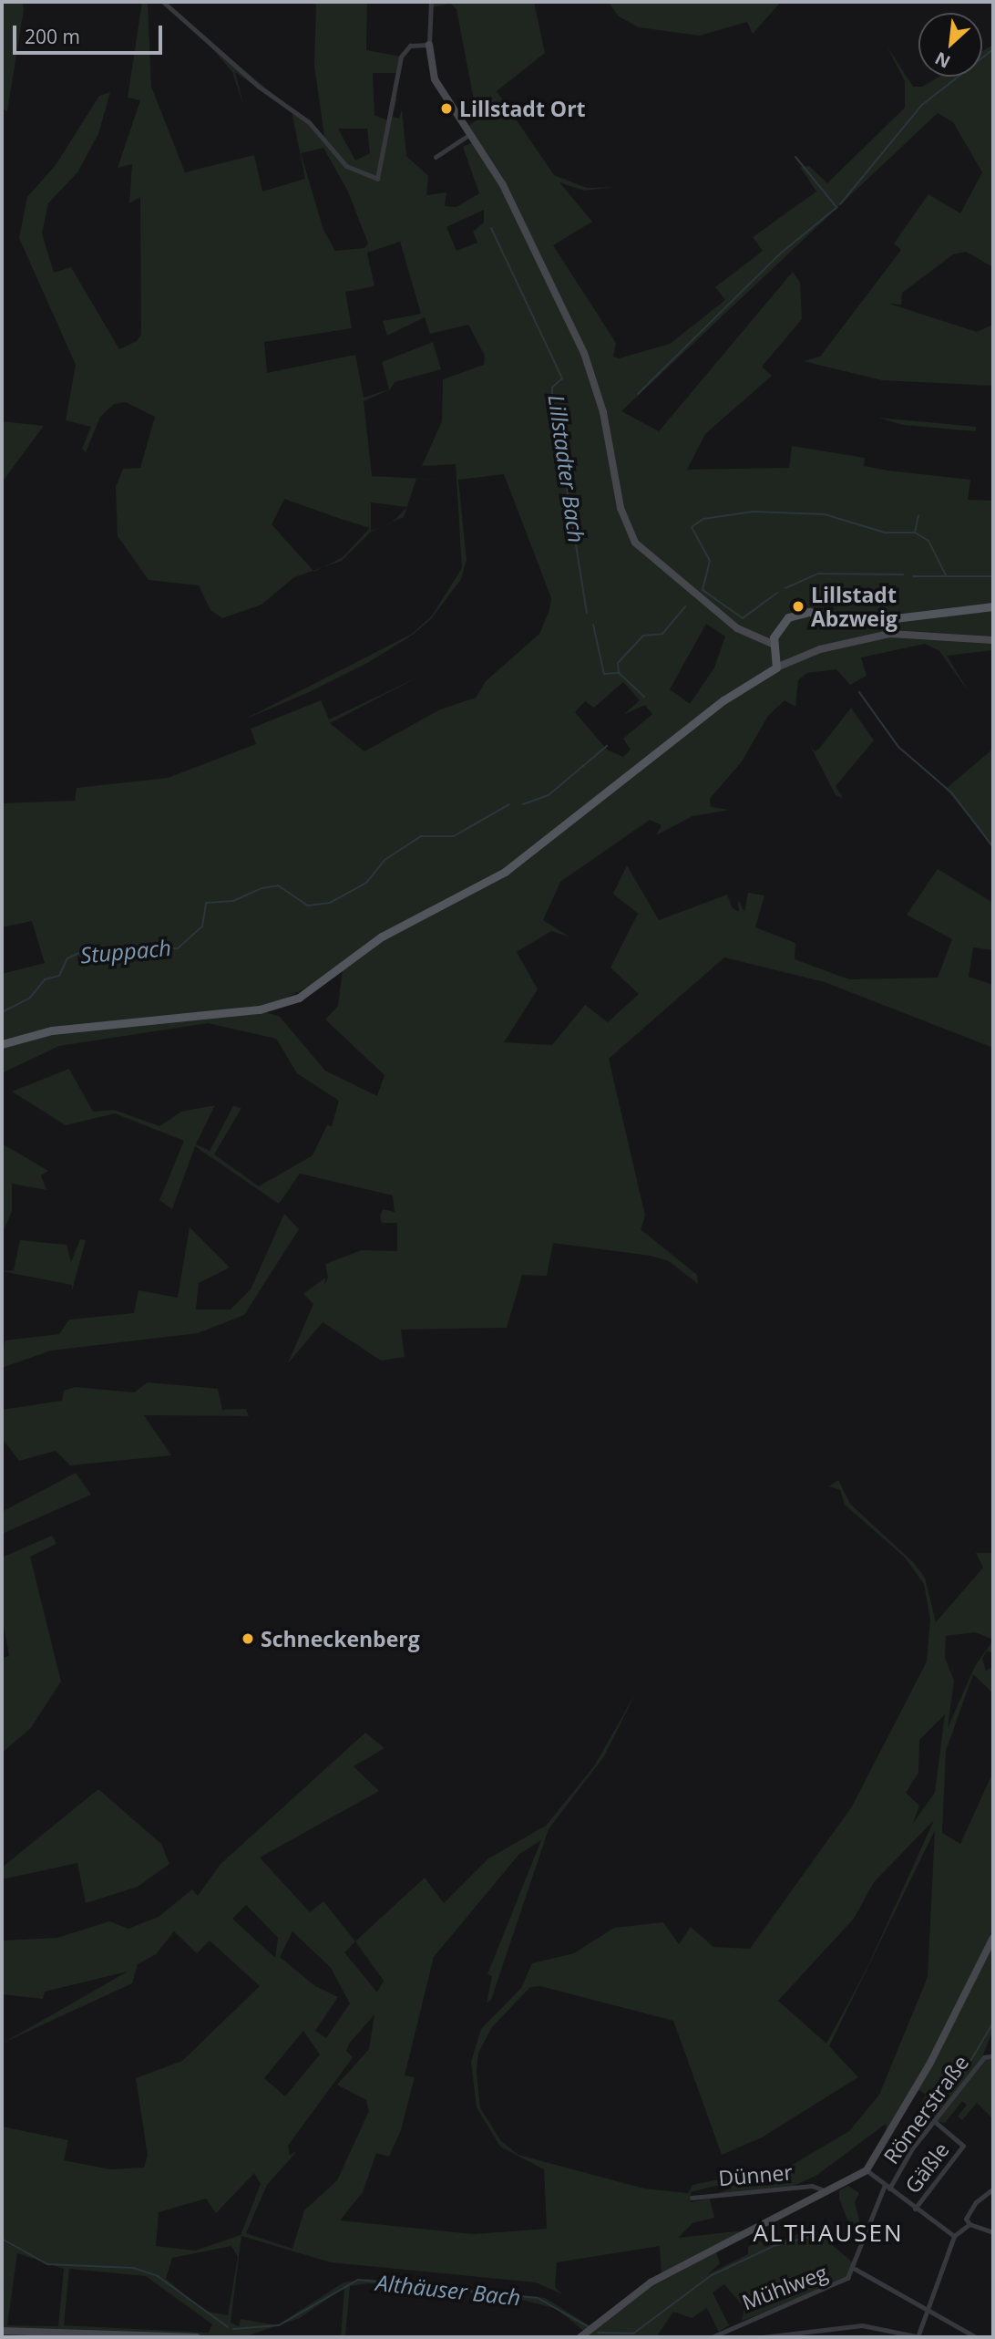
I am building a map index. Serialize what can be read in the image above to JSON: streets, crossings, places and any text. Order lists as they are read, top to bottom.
{
  "streets": {
    "street": [
      "Römerstraße",
      "Gäßle",
      "Dünner",
      "Mühlweg"
    ]
  },
  "crossings": [
    ["Römerstraße", "Gäßle"],
    ["Römerstraße", "Mühlweg"]
  ],
  "districts": ["ALTHAUSEN"],
  "water": ["Lillstadter Bach", "Stuppach", "Althäuser Bach"],
  "places": ["Lillstadt Ort", "Lillstadt Abzweig", "Schneckenberg"],
  "scale_bar": "200 m",
  "north": "bottom left"
}
